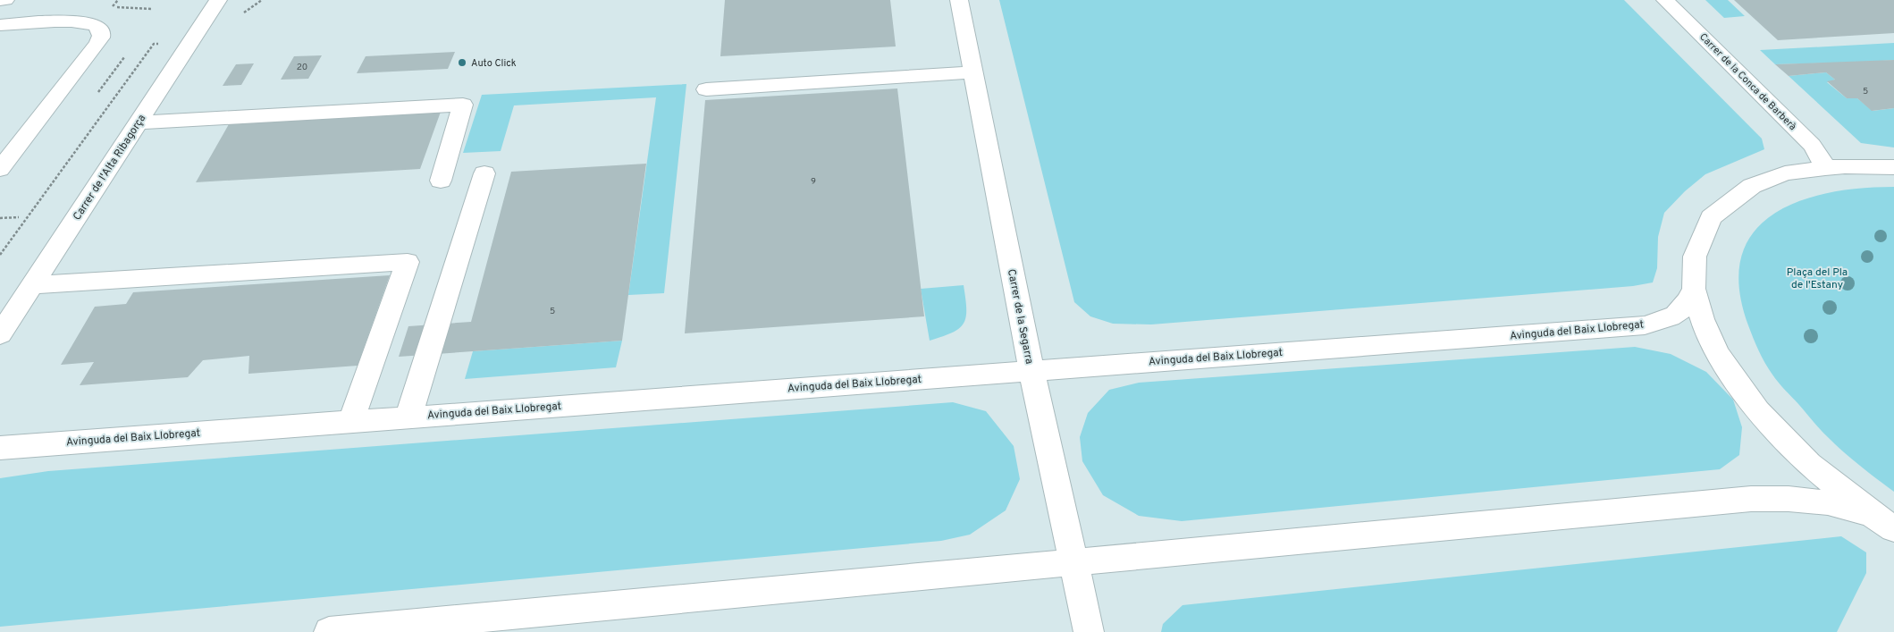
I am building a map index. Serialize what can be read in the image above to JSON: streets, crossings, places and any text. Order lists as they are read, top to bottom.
{
  "streets": {
    "street": [
      "Carrer de la Conca de Barberà",
      "Carrer de l'Alta Ribagorça",
      "Carrer de la Segarra",
      "Avinguda del Baix Llobregat"
    ]
  },
  "crossings": [
    ["Carrer de la Segarra", "Avinguda del Baix Llobregat"]
  ],
  "parks": ["Plaça del Pla de l'Estany"],
  "places": ["Auto Click"],
  "house_numbers": [
    "20",
    "5",
    "9",
    "5"
  ]
}
